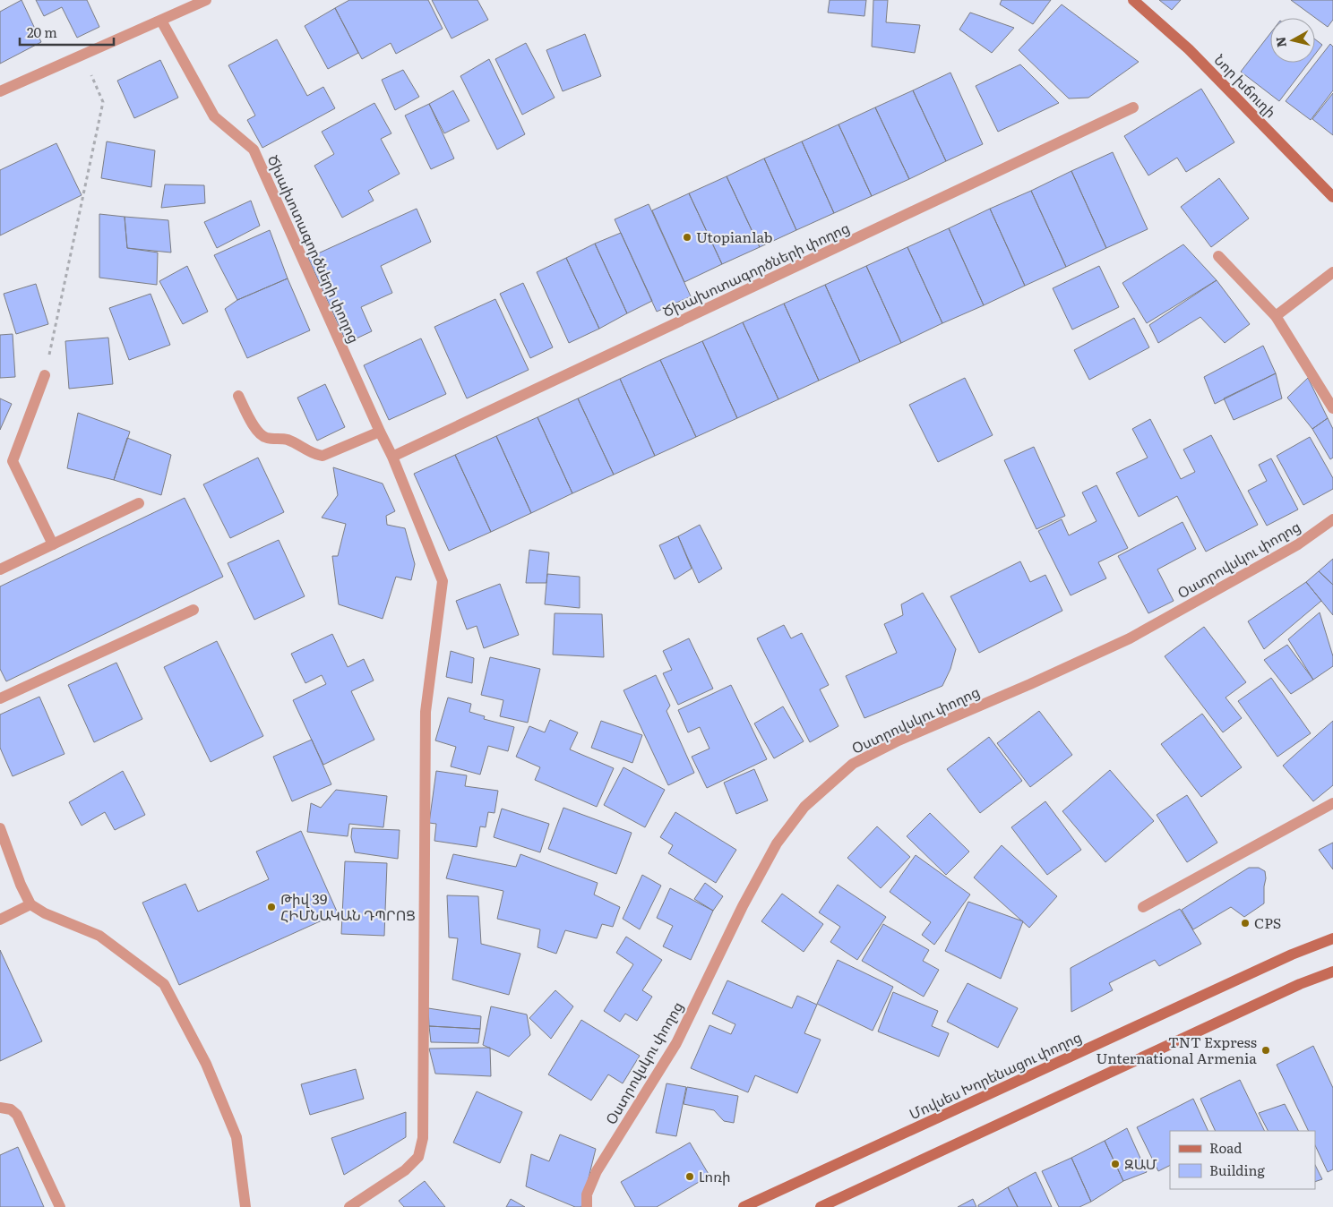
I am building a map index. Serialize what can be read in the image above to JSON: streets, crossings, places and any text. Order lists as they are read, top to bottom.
{
  "streets": {
    "main road": ["Նոր խճուղի", "Մովսես Խորենացու փողոց"],
    "street": ["Ծխախոտագործների փողոց", "Օստրովսկու փողոց"]
  },
  "places": [
    "Utopianlab",
    "Թիվ 39 ՀԻՄՆԱԿԱՆ ԴՊՐՈՑ",
    "CPS",
    "TNT Express Unternational Armenia",
    "ԶԱՄ",
    "Լոռի"
  ],
  "legend": ["Road", "Building"],
  "scale_bar": "20 m",
  "north": "left"
}
